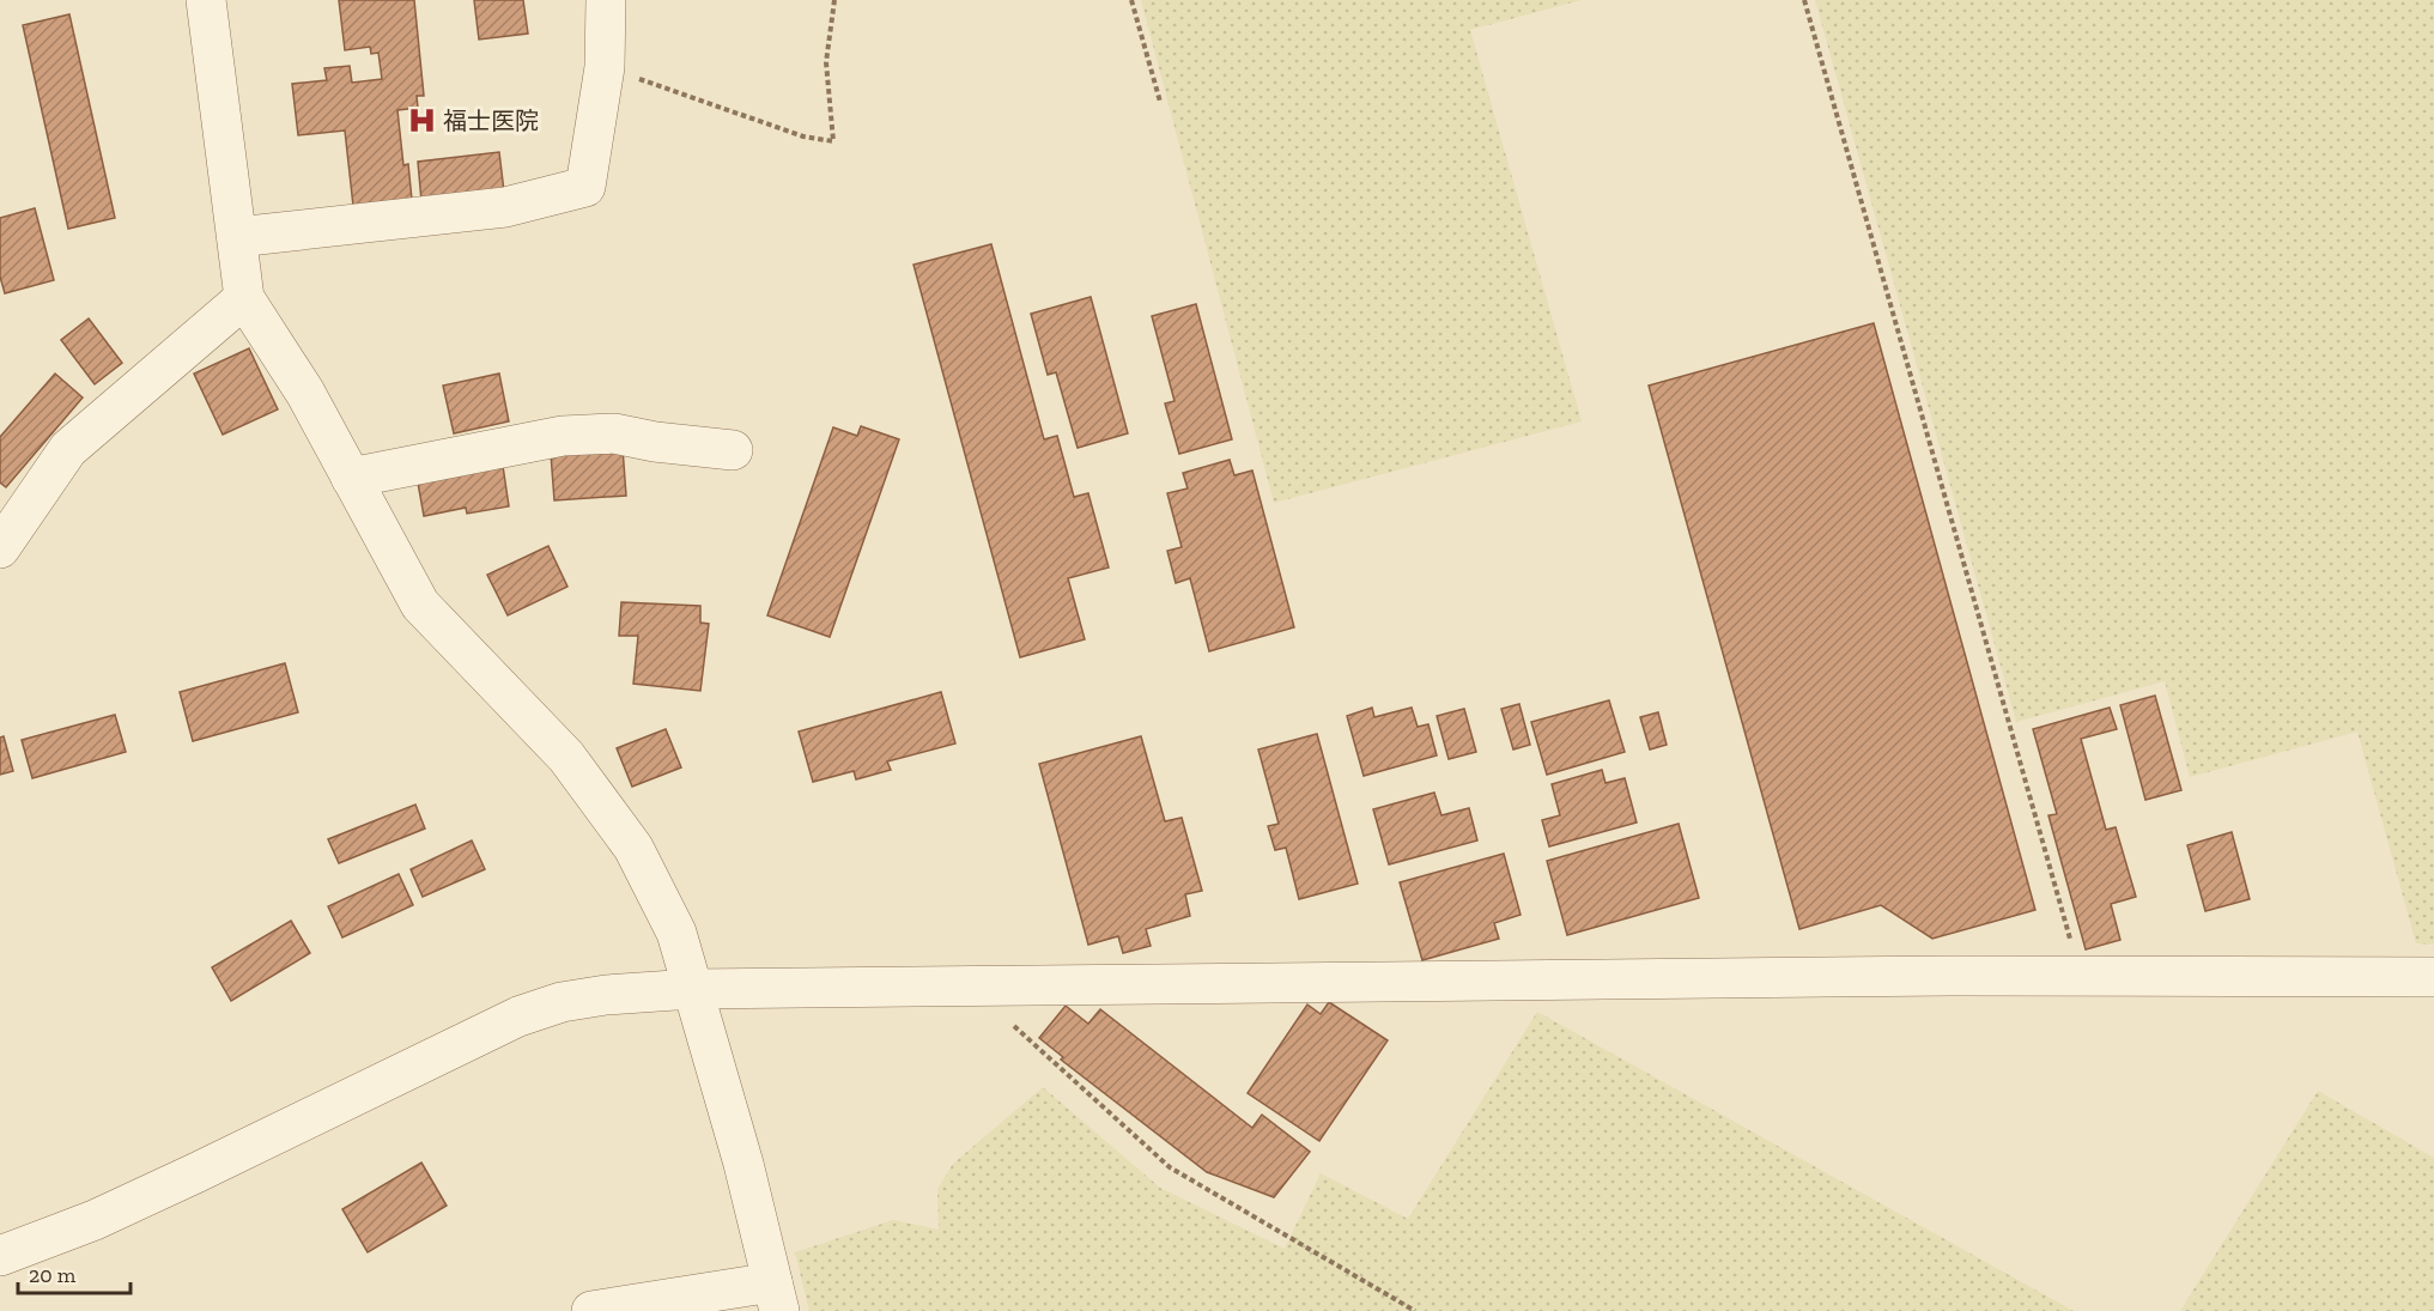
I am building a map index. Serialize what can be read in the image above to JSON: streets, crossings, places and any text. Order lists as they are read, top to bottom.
{
  "places": {
    "hospital": ["福士医院"]
  },
  "scale_bar": "20 m"
}
